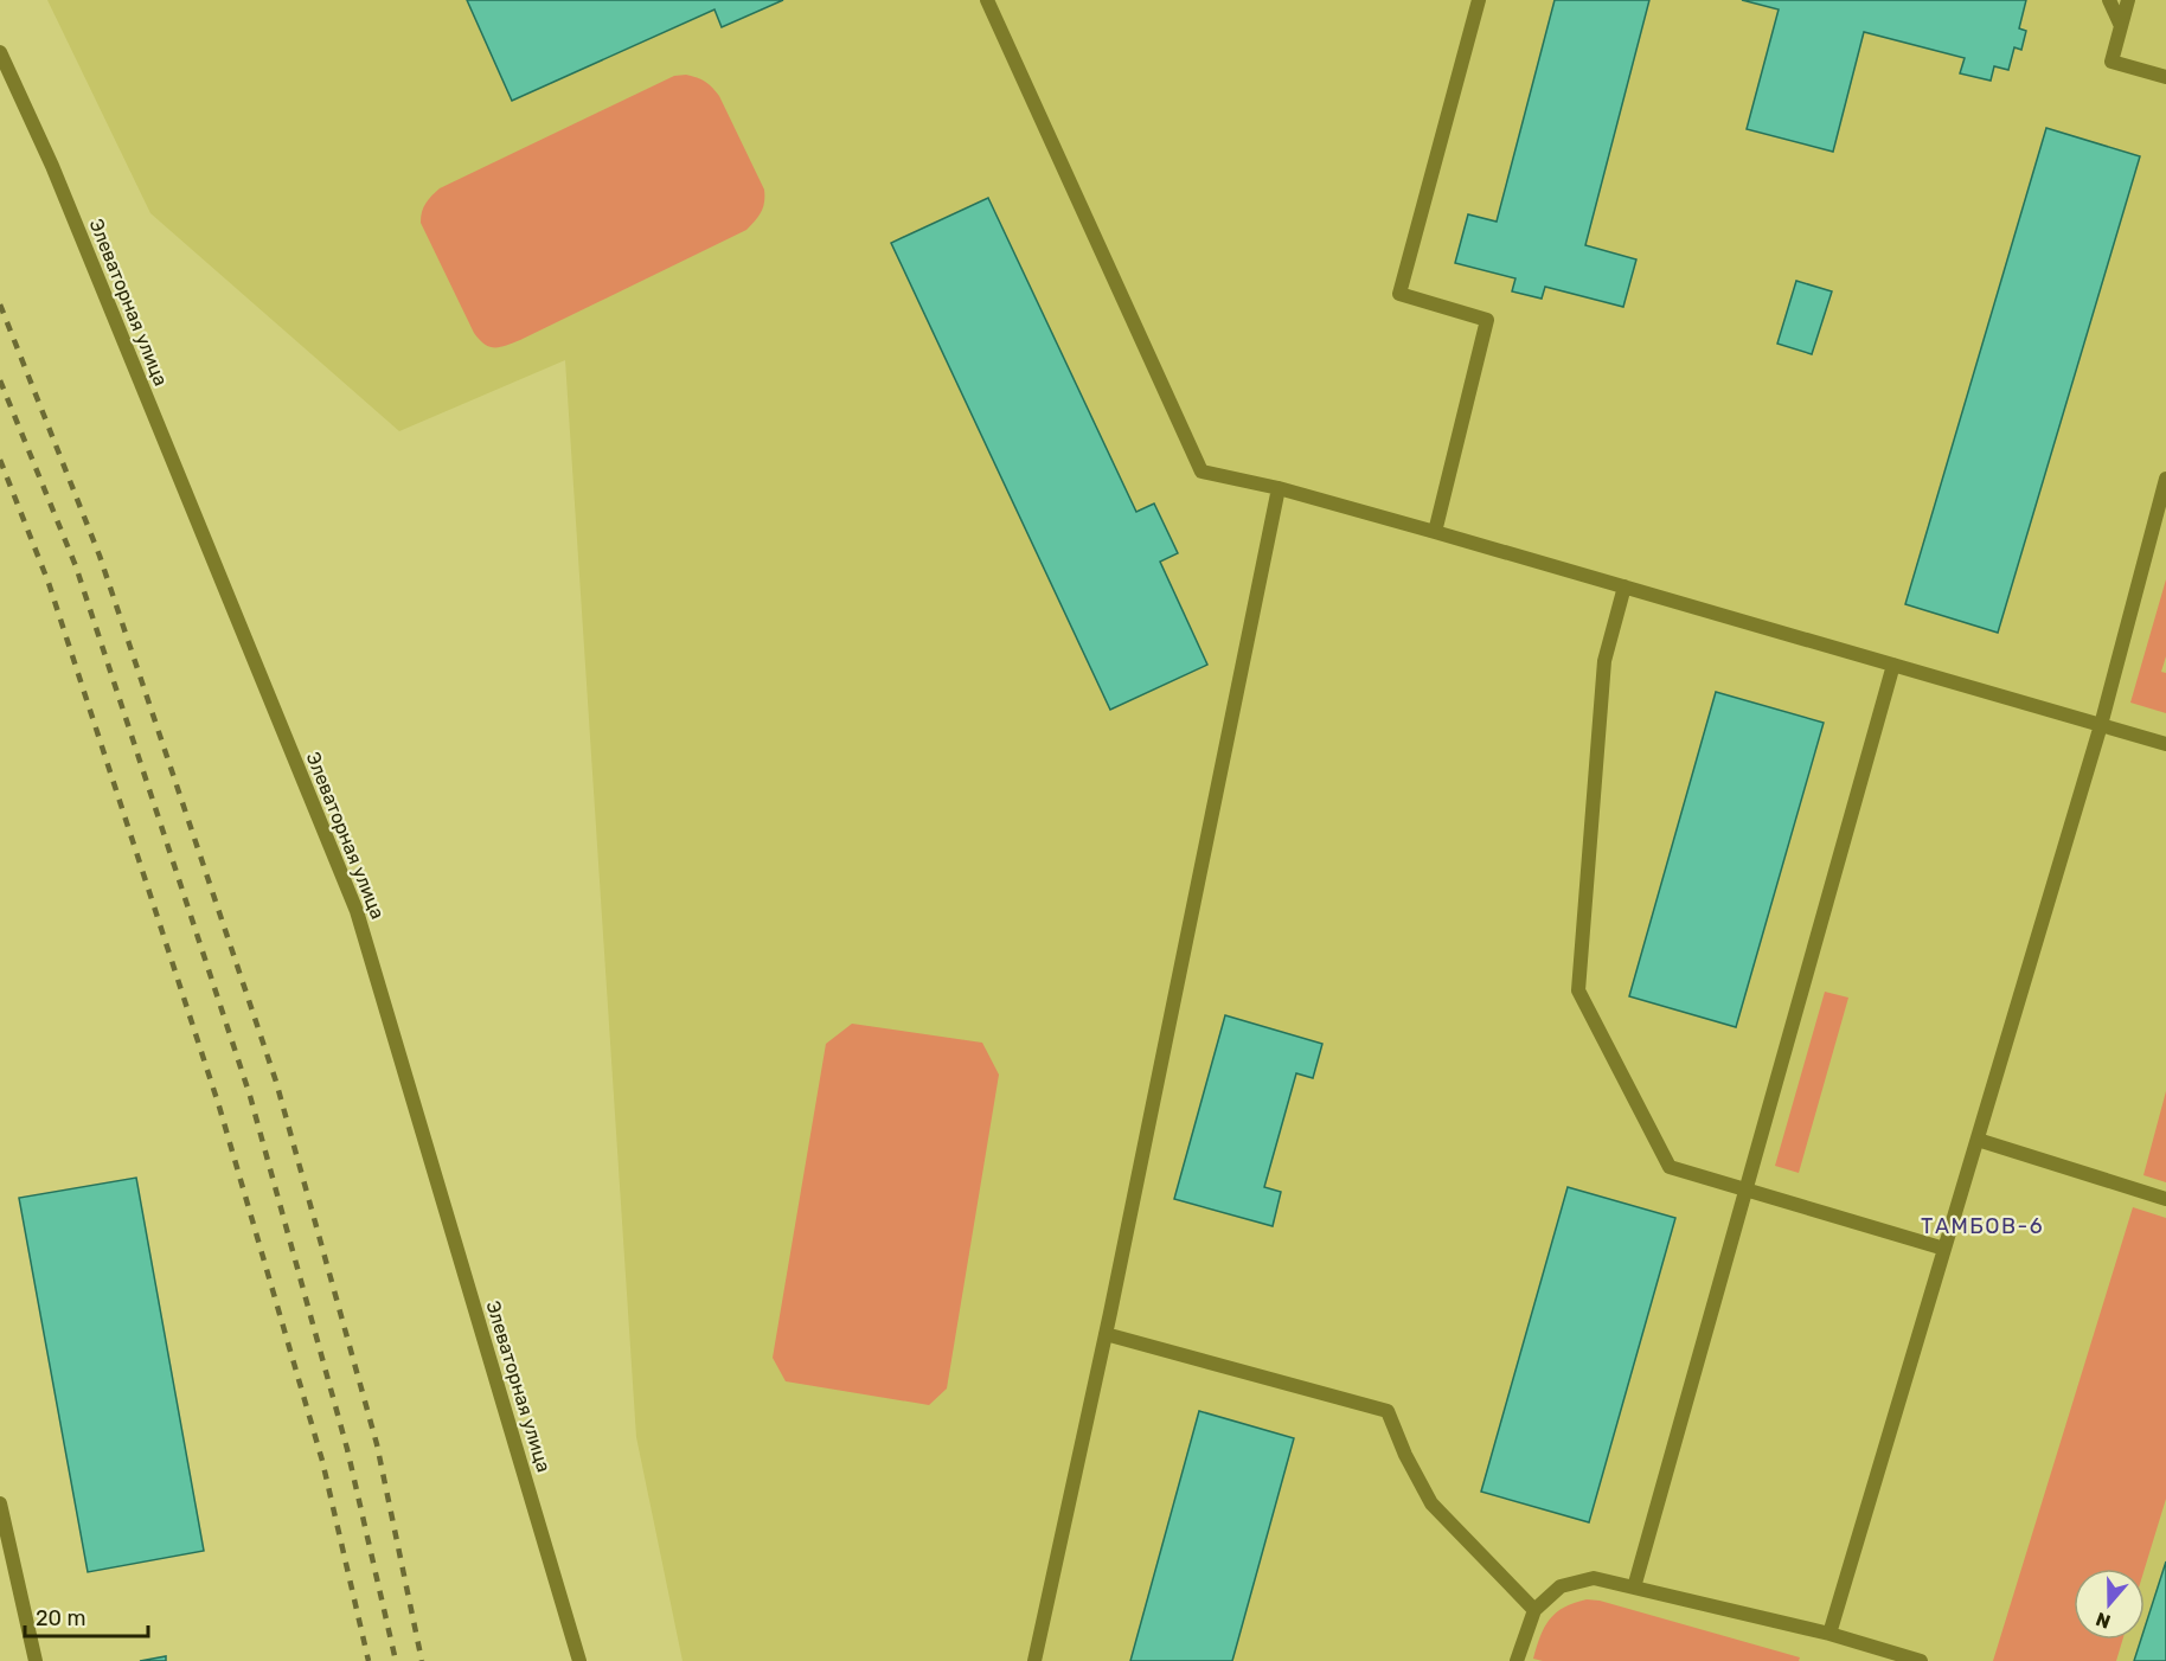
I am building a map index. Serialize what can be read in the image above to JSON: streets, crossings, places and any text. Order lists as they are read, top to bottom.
{
  "streets": {
    "street": ["Элеваторная улица"]
  },
  "districts": ["ТАМБОВ-6"],
  "scale_bar": "20 m",
  "north": "bottom"
}
